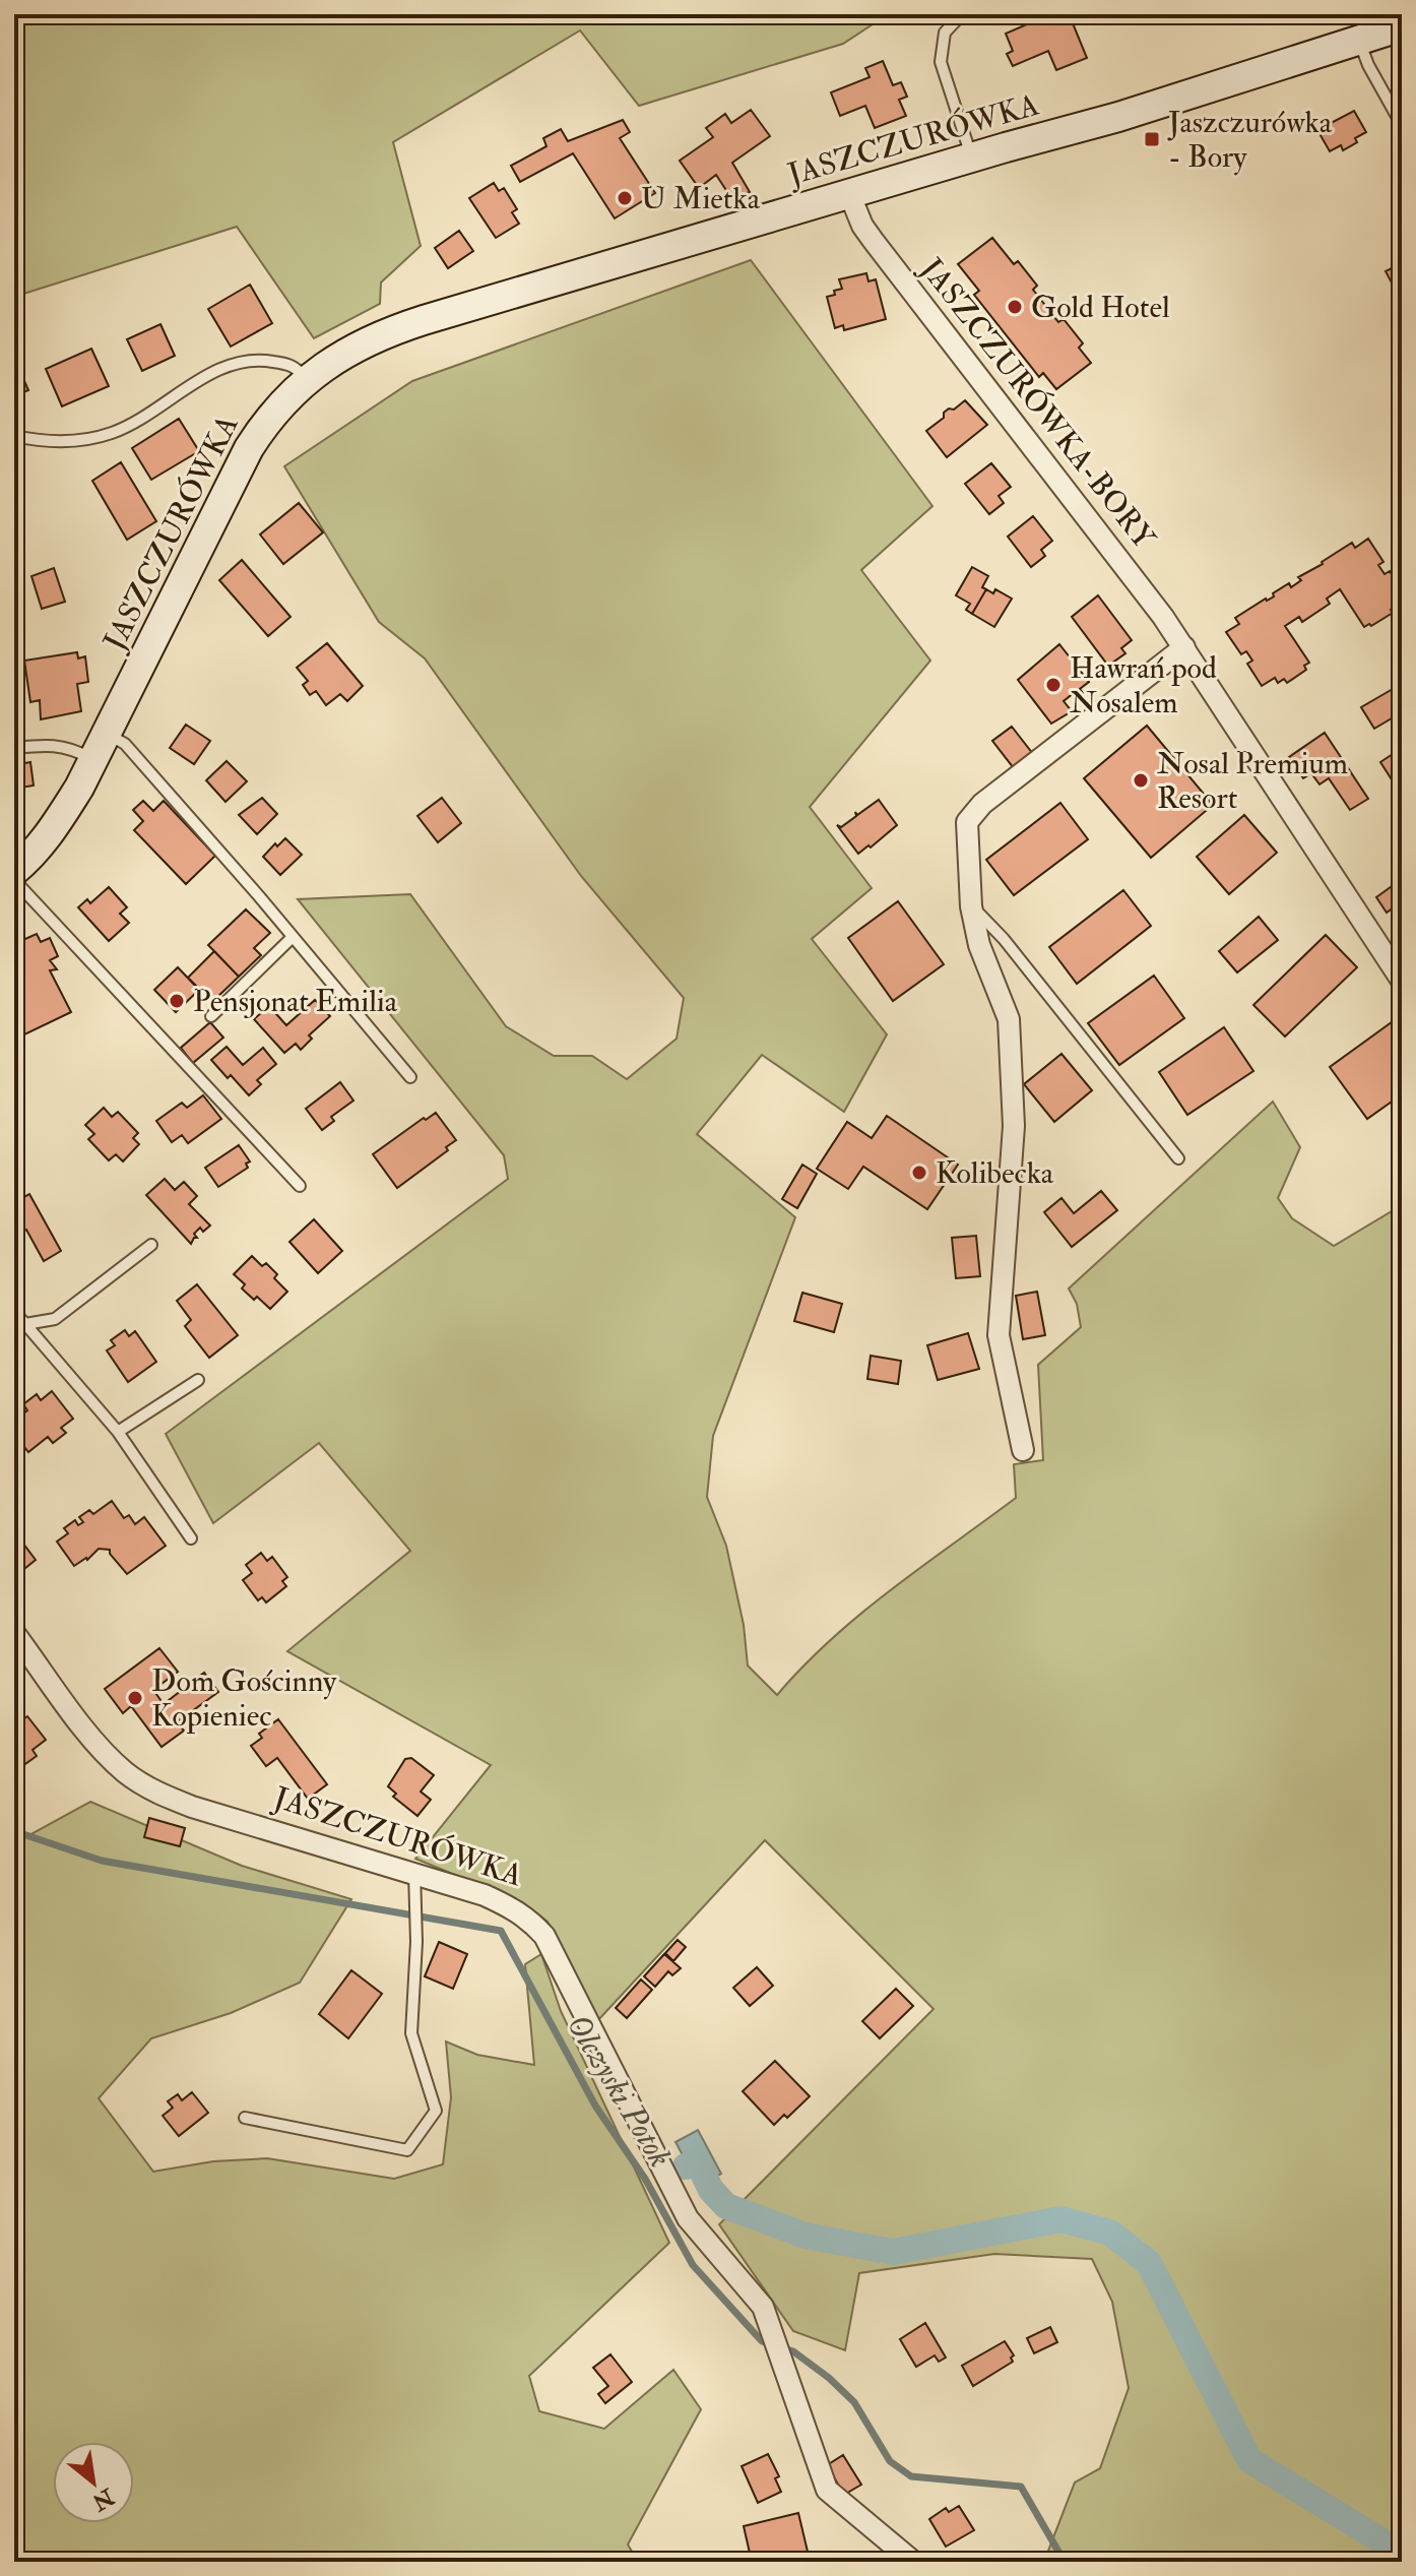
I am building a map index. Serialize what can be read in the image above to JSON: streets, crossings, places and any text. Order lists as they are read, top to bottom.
{
  "streets": {
    "street": ["JASZCZURÓWKA", "JASZCZURÓWKA-BORY"]
  },
  "crossings": [
    ["JASZCZURÓWKA", "JASZCZURÓWKA-BORY"]
  ],
  "water": ["Olczyski Potok"],
  "places": {
    "transit": ["Jaszczurówka - Bory"],
    "other": [
      "U Mietka",
      "Gold Hotel",
      "Hawrań pod Nosalem",
      "Nosal Premium Resort",
      "Pensjonat Emilia",
      "Kolibecka",
      "Dom Gościnny Kopieniec"
    ]
  },
  "north": "bottom right"
}
